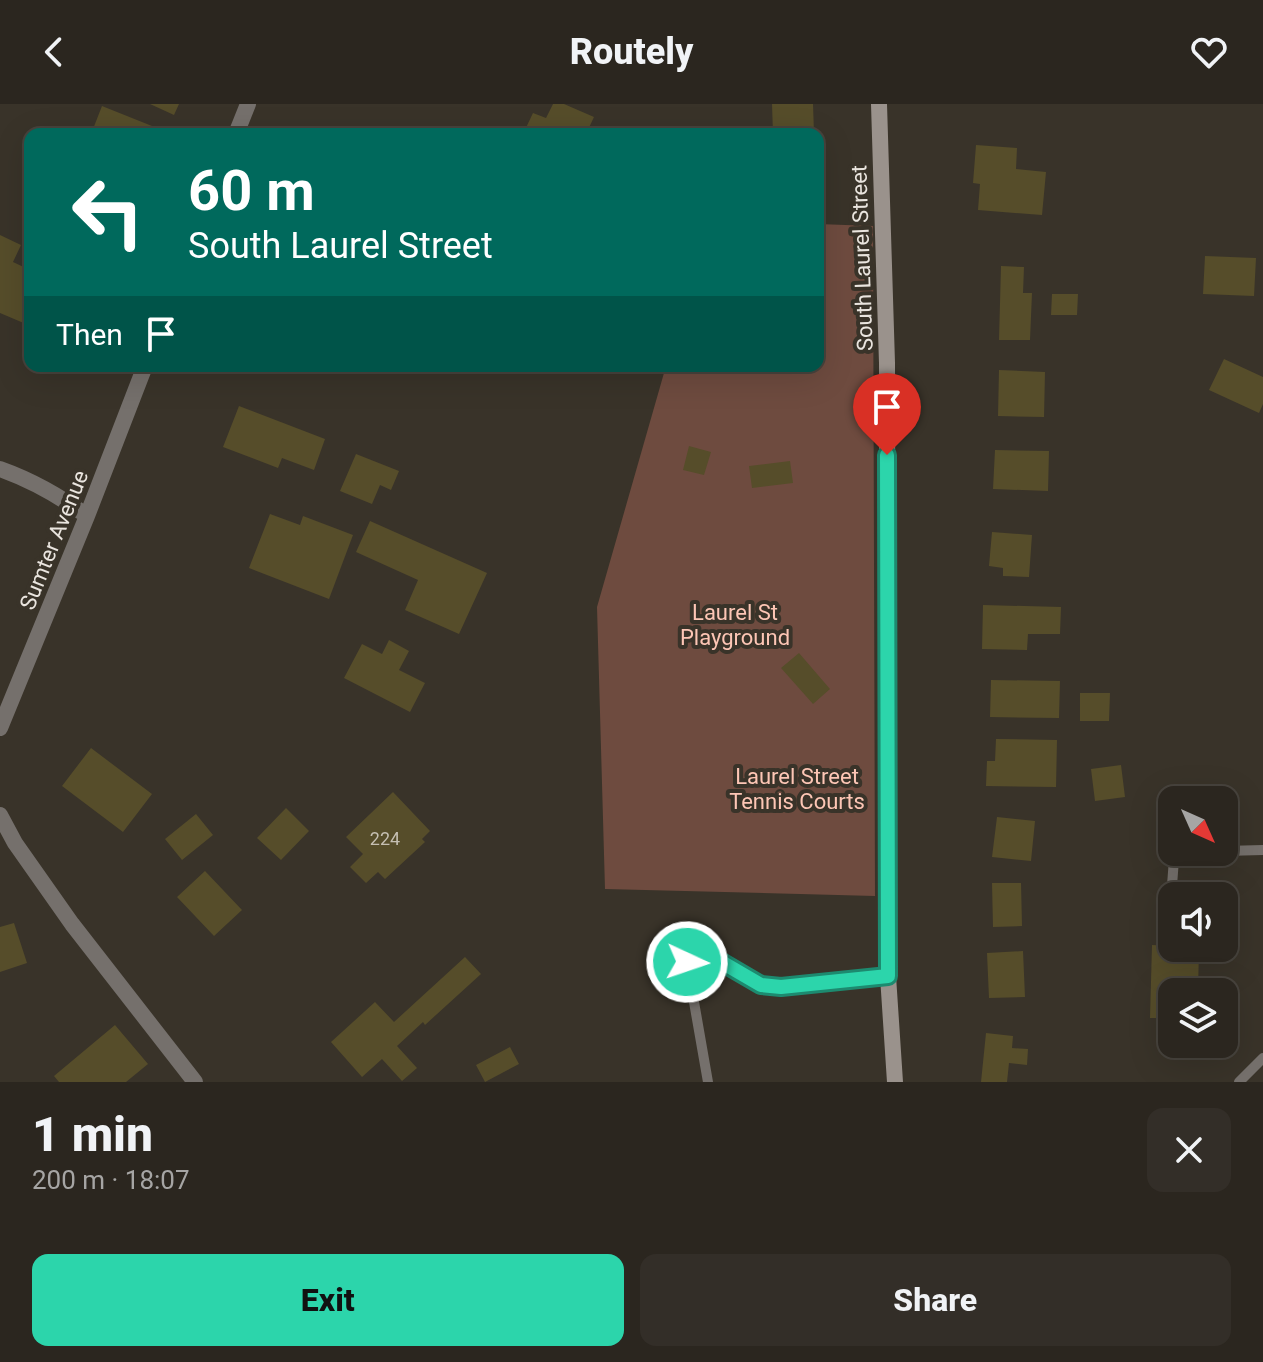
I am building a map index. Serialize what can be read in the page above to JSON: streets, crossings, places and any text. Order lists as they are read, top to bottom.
{
  "streets": {
    "street": ["South Laurel Street", "Sumter Avenue"]
  },
  "parks": ["Laurel St Playground", "Laurel Street Tennis Courts"],
  "house_numbers": ["224"],
  "north": "bottom right",
  "page": {
    "header": "Routely",
    "turn": ["60 m", "South Laurel Street"],
    "then": "Then",
    "heading": ["1 min", "200 m · 18:07"],
    "buttons": ["Exit", "Share"]
  }
}
